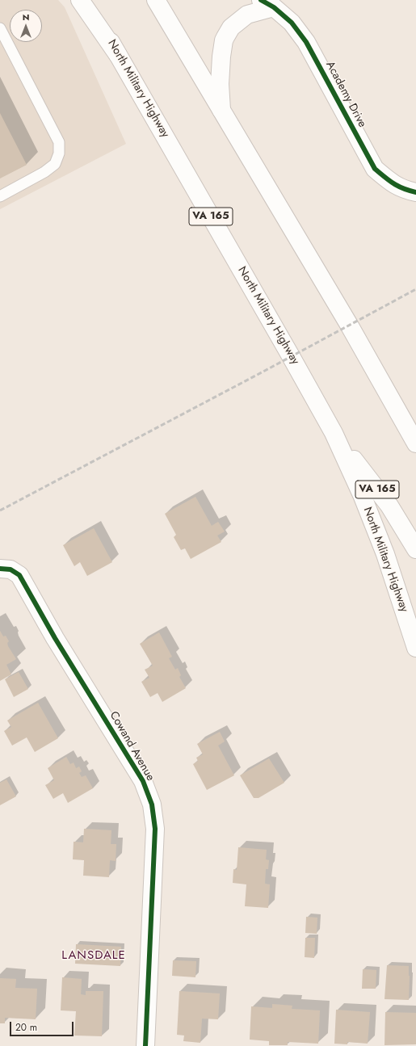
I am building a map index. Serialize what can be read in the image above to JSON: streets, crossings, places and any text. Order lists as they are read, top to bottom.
{
  "streets": {
    "main road": [
      "North Military Highway",
      "Academy Drive",
      "VA 165",
      "Cowand Avenue"
    ]
  },
  "crossings": [
    ["North Military Highway", "VA 165"]
  ],
  "districts": ["LANSDALE"],
  "scale_bar": "20 m",
  "north": "top"
}
